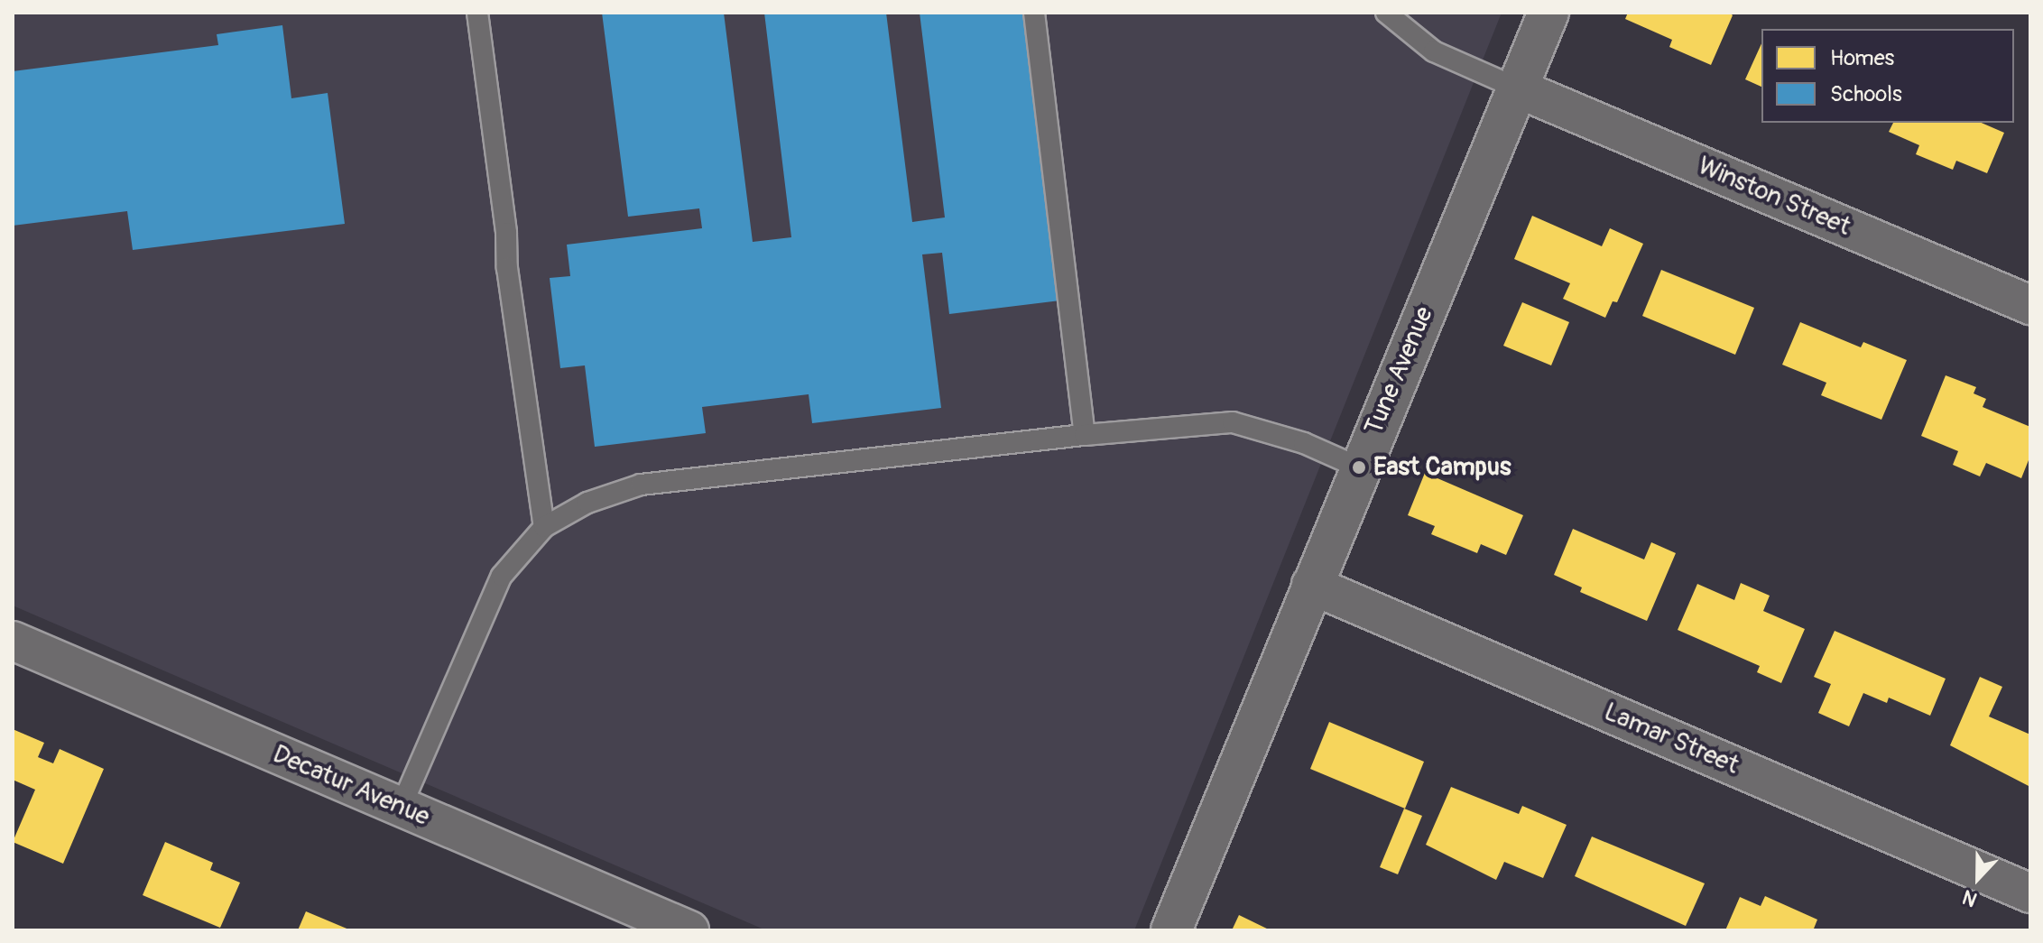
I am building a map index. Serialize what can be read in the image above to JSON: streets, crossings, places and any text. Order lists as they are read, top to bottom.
{
  "streets": {
    "street": [
      "Winston Street",
      "Tune Avenue",
      "Lamar Street",
      "Decatur Avenue"
    ]
  },
  "crossings": [
    ["Winston Street", "Tune Avenue"],
    ["Tune Avenue", "Lamar Street"]
  ],
  "places": ["East Campus"],
  "legend": ["Homes", "Schools"],
  "north": "bottom"
}
